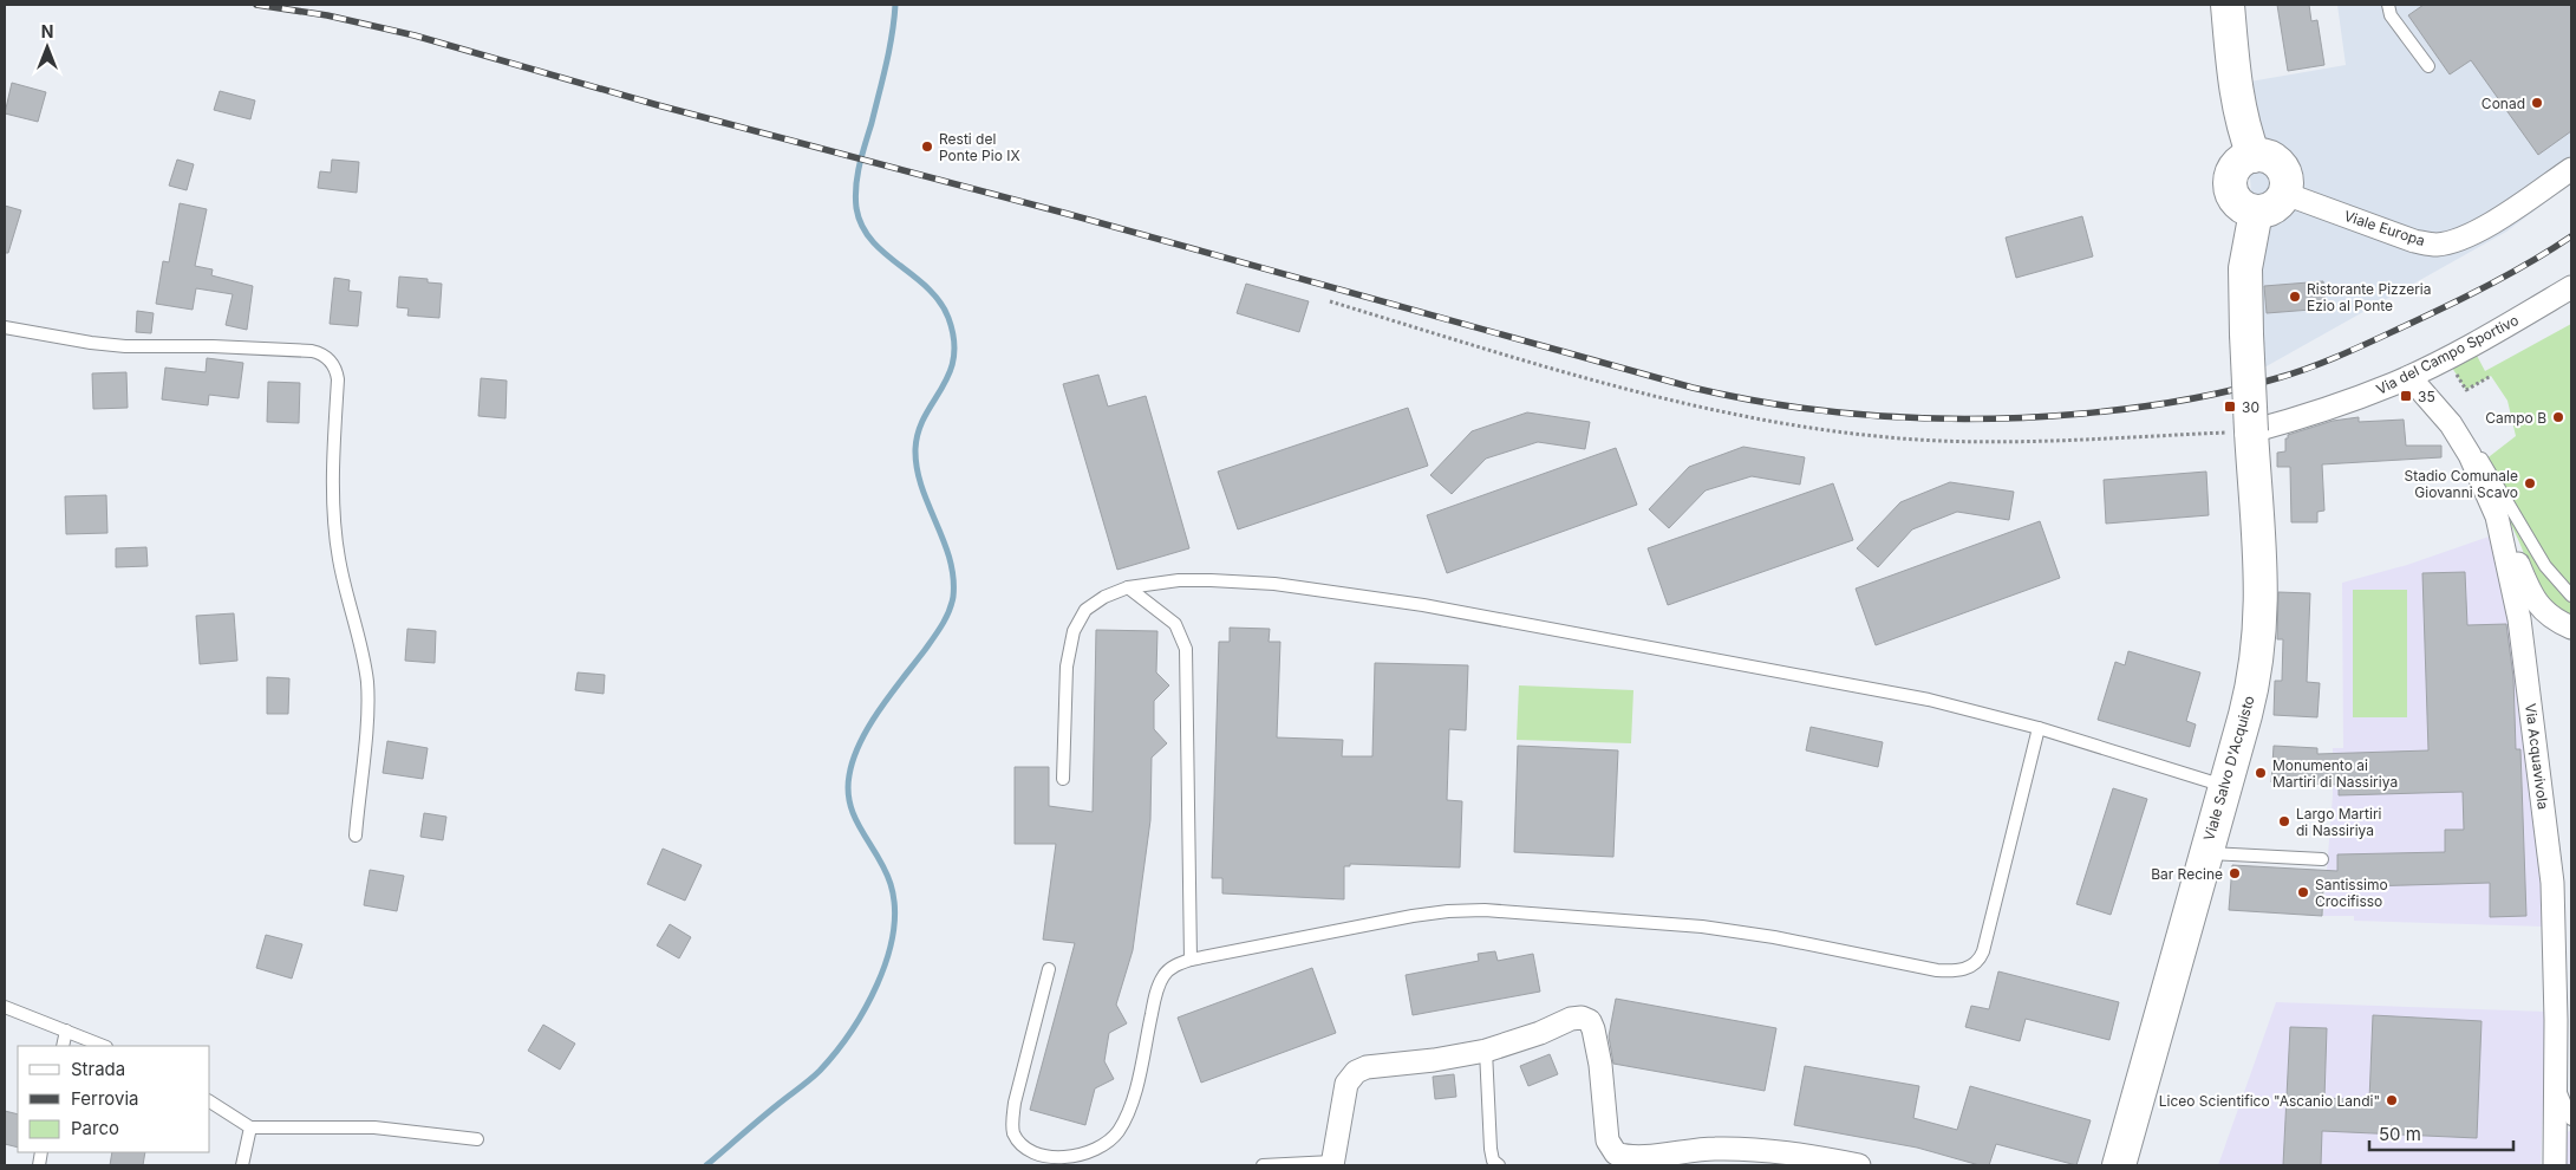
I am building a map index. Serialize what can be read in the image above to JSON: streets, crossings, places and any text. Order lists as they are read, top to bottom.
{
  "streets": {
    "main road": ["Viale Salvo D'Acquisto"],
    "street": ["Viale Europa", "Via del Campo Sportivo", "Via Acquavivola"]
  },
  "crossings": [
    ["Viale Europa", "Viale Salvo D'Acquisto"],
    ["Via del Campo Sportivo", "Via Acquavivola"],
    ["Via del Campo Sportivo", "Viale Salvo D'Acquisto"]
  ],
  "places": {
    "other": [
      "Conad",
      "Resti del Ponte Pio IX",
      "Ristorante Pizzeria Ezio al Ponte",
      "Campo B",
      "Stadio Comunale Giovanni Scavo",
      "Monumento ai Martiri di Nassiriya",
      "Largo Martiri di Nassiriya",
      "Bar Recine",
      "Santissimo Crocifisso",
      "Liceo Scientifico \"Ascanio Landi\""
    ],
    "transit": ["35", "30"]
  },
  "legend": ["Strada", "Ferrovia", "Parco"],
  "scale_bar": "50 m",
  "north": "top"
}
